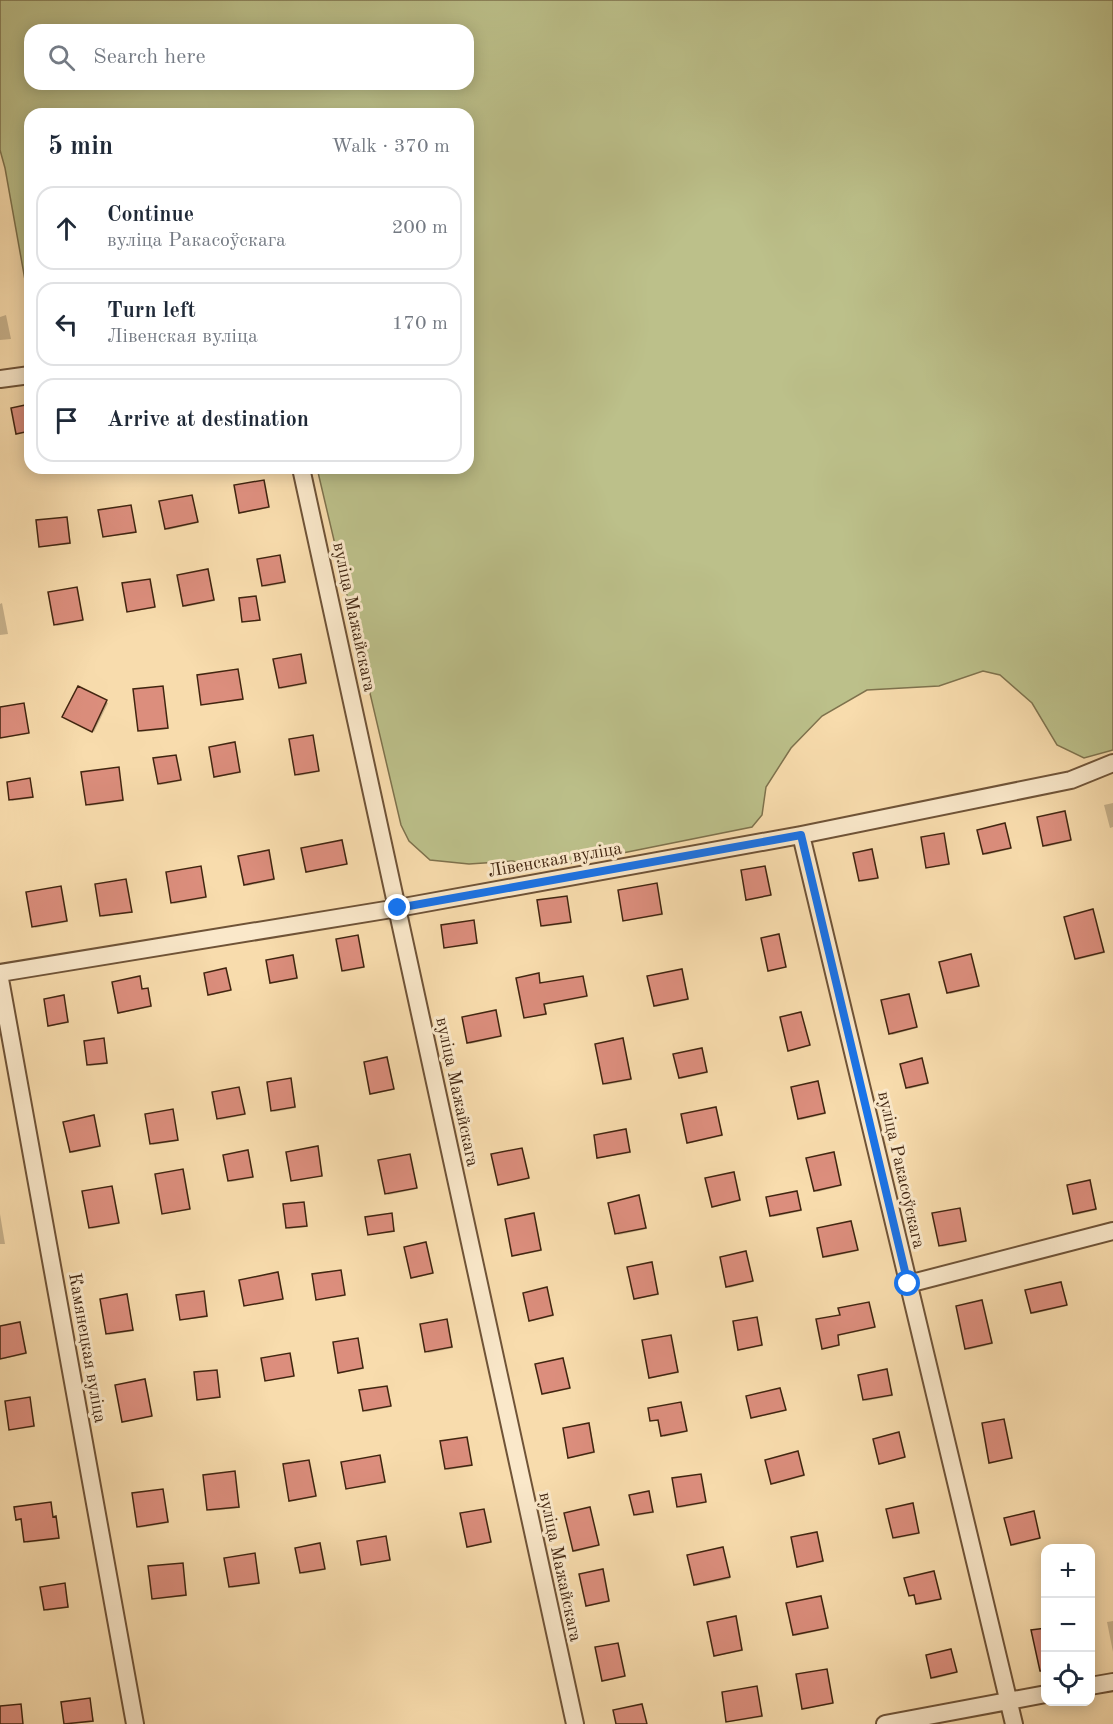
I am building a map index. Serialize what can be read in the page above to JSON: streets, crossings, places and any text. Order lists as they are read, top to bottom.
{
  "streets": {
    "street": [
      "вуліца Мажайскага",
      "Лівенская вуліца",
      "вуліца Ракасоўскага",
      "Камянецкая вуліца"
    ]
  },
  "crossings": [
    ["вуліца Мажайскага", "Лівенская вуліца"],
    ["Лівенская вуліца", "вуліца Ракасоўскага"]
  ],
  "page": {
    "search": "Search here",
    "heading": ["5 min", "Walk · 370 m"],
    "list": [
      ["Continue", "вуліца Ракасоўскага", "200 m"],
      ["Turn left", "Лівенская вуліца", "170 m"],
      "Arrive at destination"
    ],
    "map_buttons": ["+", "−"]
  }
}
